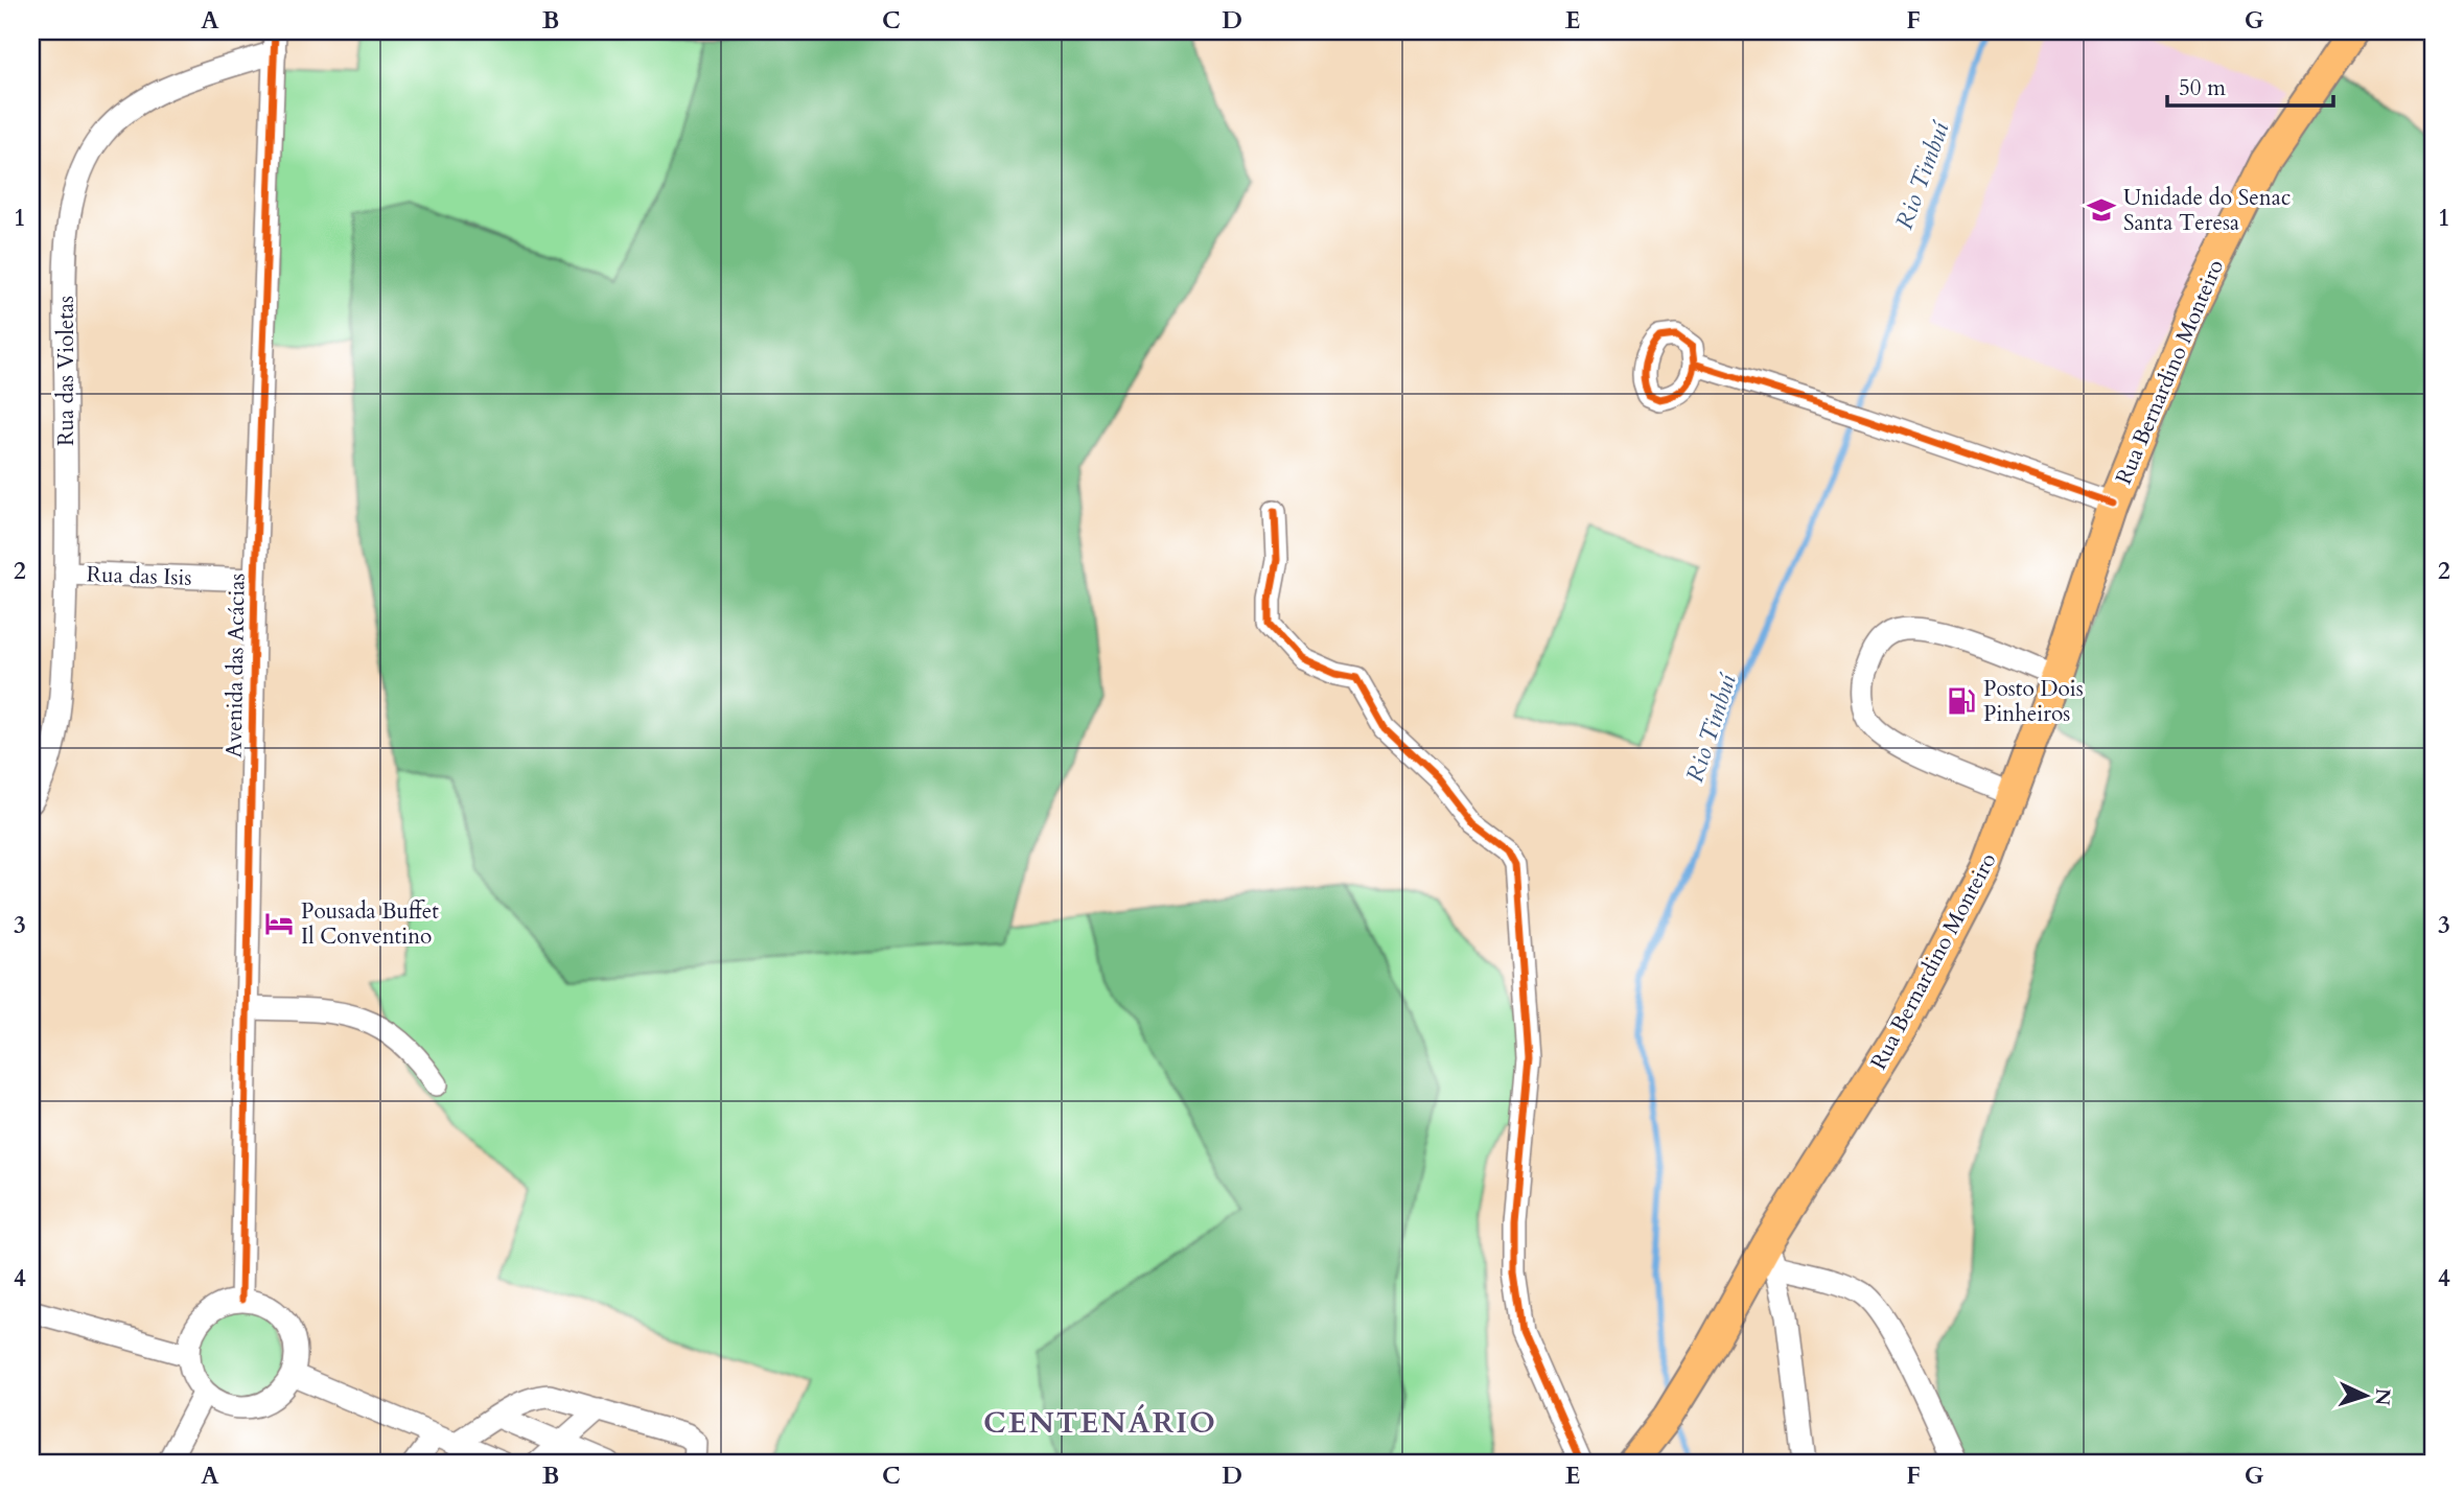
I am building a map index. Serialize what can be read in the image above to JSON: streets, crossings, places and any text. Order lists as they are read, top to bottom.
{
  "streets": {
    "main road": ["Rua Bernardino Monteiro"],
    "street": ["Rua das Violetas", "Rua das Isis", "Avenida das Acácias"]
  },
  "crossings": [
    ["Rua das Violetas", "Rua das Isis"],
    ["Rua das Violetas", "Avenida das Acácias"],
    ["Rua das Isis", "Avenida das Acácias"]
  ],
  "districts": ["CENTENÁRIO"],
  "water": ["Rio Timbuí"],
  "places": {
    "school or university": ["Unidade do Senac Santa Teresa"],
    "fuel station": ["Posto Dois Pinheiros"],
    "hotel": ["Pousada Buffet Il Conventino"]
  },
  "scale_bar": "50 m",
  "north": "right",
  "grid": {
    "columns": [
      "A",
      "B",
      "C",
      "D",
      "E",
      "F",
      "G"
    ],
    "rows": [
      "1",
      "2",
      "3",
      "4"
    ]
  }
}
